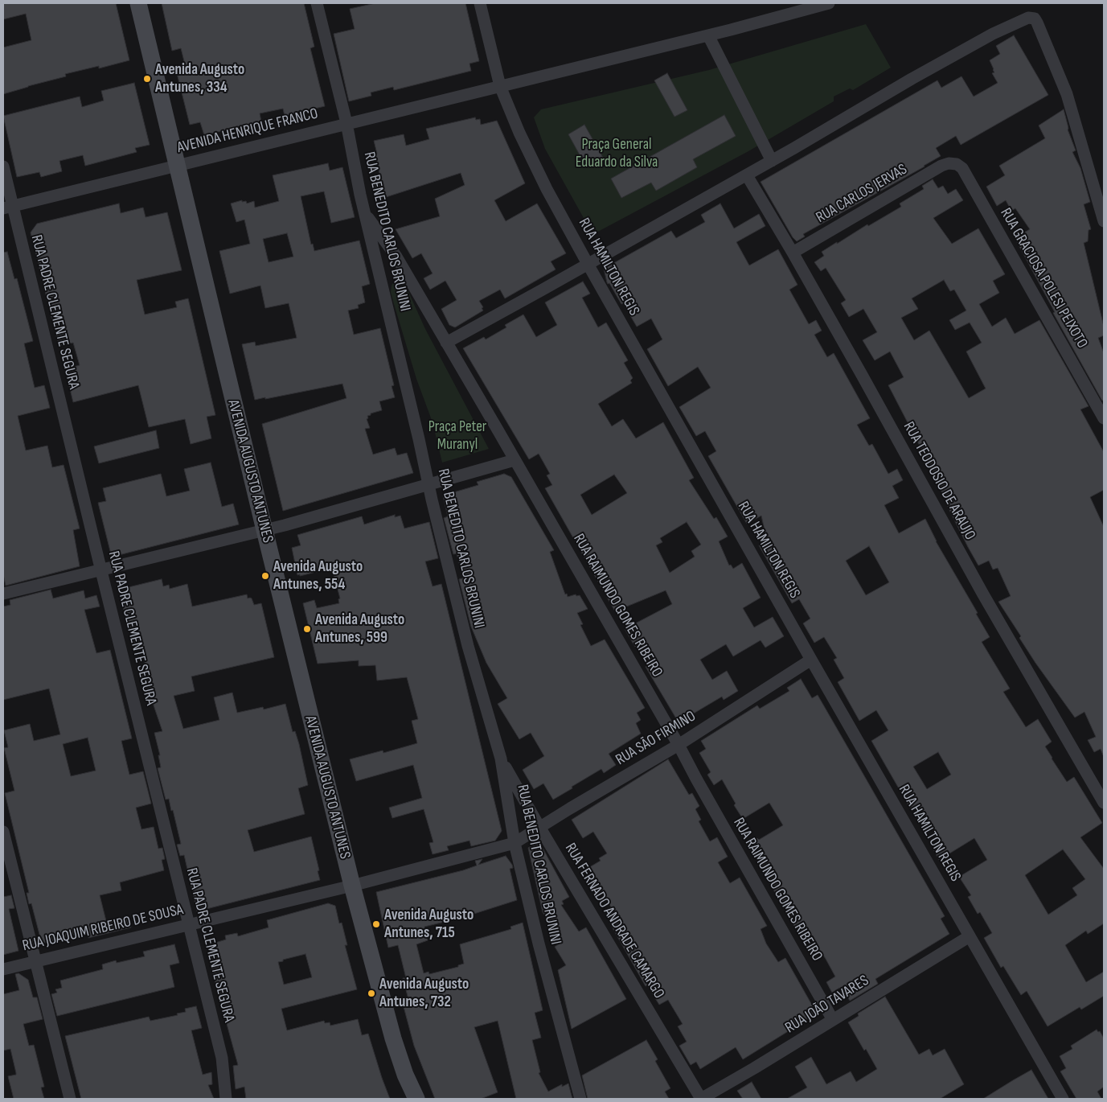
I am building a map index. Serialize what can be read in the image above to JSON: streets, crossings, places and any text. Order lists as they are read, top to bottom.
{
  "streets": {
    "street": [
      "AVENIDA HENRIQUE FRANCO",
      "RUA CARLOS JERVAS",
      "RUA BENEDITO CARLOS BRUNINI",
      "RUA HAMILTON REGIS",
      "RUA GRACIOSA POLESI PEIXOTO",
      "RUA PADRE CLEMENTE SEGURA",
      "AVENIDA AUGUSTO ANTUNES",
      "RUA TEODOSIO DE ARAUJO",
      "RUA RAIMUNDO GOMES RIBEIRO",
      "RUA SÃO FIRMINO",
      "RUA FERNADO ANDRADE CAMARGO",
      "RUA JOAQUIM RIBEIRO DE SOUSA",
      "RUA JOÃO TAVARES"
    ]
  },
  "crossings": [
    ["AVENIDA HENRIQUE FRANCO", "RUA BENEDITO CARLOS BRUNINI"],
    ["AVENIDA HENRIQUE FRANCO", "RUA HAMILTON REGIS"],
    ["AVENIDA HENRIQUE FRANCO", "RUA PADRE CLEMENTE SEGURA"],
    ["AVENIDA HENRIQUE FRANCO", "AVENIDA AUGUSTO ANTUNES"],
    ["RUA CARLOS JERVAS", "RUA GRACIOSA POLESI PEIXOTO"],
    ["RUA CARLOS JERVAS", "RUA TEODOSIO DE ARAUJO"],
    ["RUA BENEDITO CARLOS BRUNINI", "RUA RAIMUNDO GOMES RIBEIRO"],
    ["RUA BENEDITO CARLOS BRUNINI", "RUA SÃO FIRMINO"],
    ["RUA BENEDITO CARLOS BRUNINI", "RUA FERNADO ANDRADE CAMARGO"],
    ["RUA BENEDITO CARLOS BRUNINI", "RUA JOAQUIM RIBEIRO DE SOUSA"],
    ["RUA HAMILTON REGIS", "RUA SÃO FIRMINO"],
    ["RUA HAMILTON REGIS", "RUA JOÃO TAVARES"],
    ["RUA PADRE CLEMENTE SEGURA", "RUA JOAQUIM RIBEIRO DE SOUSA"],
    ["AVENIDA AUGUSTO ANTUNES", "RUA JOAQUIM RIBEIRO DE SOUSA"],
    ["RUA RAIMUNDO GOMES RIBEIRO", "RUA SÃO FIRMINO"],
    ["RUA RAIMUNDO GOMES RIBEIRO", "RUA JOÃO TAVARES"],
    ["RUA SÃO FIRMINO", "RUA FERNADO ANDRADE CAMARGO"],
    ["RUA SÃO FIRMINO", "RUA JOAQUIM RIBEIRO DE SOUSA"],
    ["RUA FERNADO ANDRADE CAMARGO", "RUA JOÃO TAVARES"]
  ],
  "parks": ["Praça General Eduardo da Silva", "Praça Peter Muranyl"],
  "places": [
    "Avenida Augusto Antunes, 334",
    "Avenida Augusto Antunes, 554",
    "Avenida Augusto Antunes, 599",
    "Avenida Augusto Antunes, 715",
    "Avenida Augusto Antunes, 732"
  ]
}
